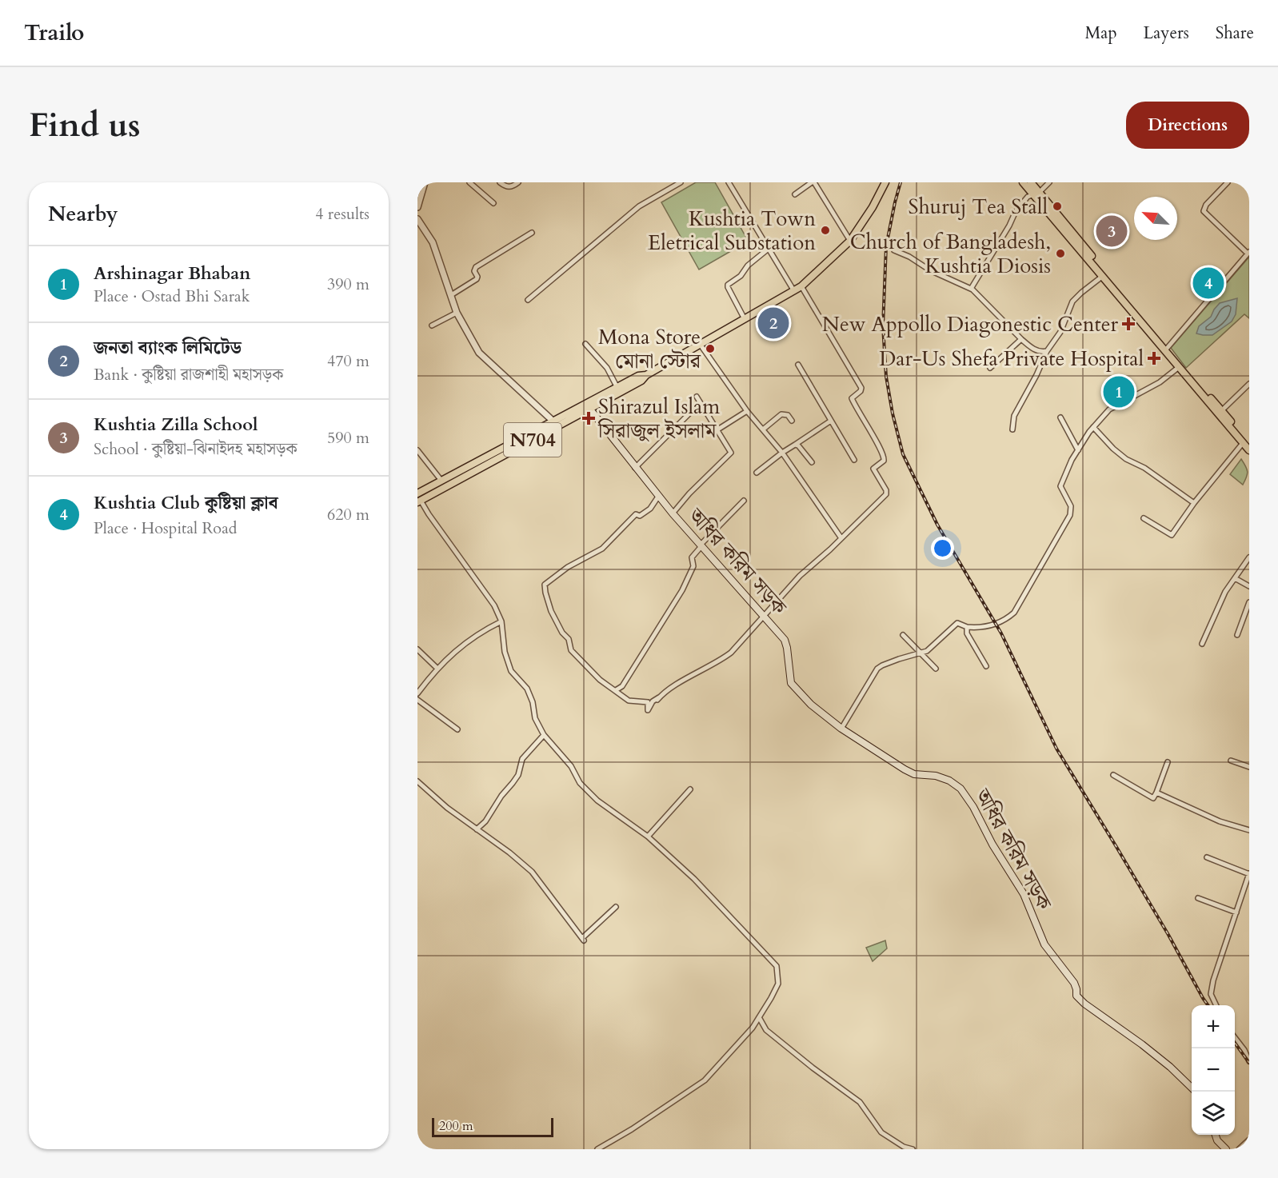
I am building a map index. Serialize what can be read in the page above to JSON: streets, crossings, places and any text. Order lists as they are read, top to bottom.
{
  "streets": {
    "highway": ["N704"],
    "main road": ["অধির করিম সড়ক"]
  },
  "crossings": [
    ["N704", "অধির করিম সড়ক"]
  ],
  "places": {
    "other": [
      "Shuruj Tea Stall",
      "Kushtia Town Eletrical Substation",
      "Church of Bangladesh, Kushtia Diosis",
      "Mona Store মোনা স্টোর"
    ],
    "health": ["New Appollo Diagonestic Center", "Dar-Us Shefa Private Hospital", "Shirazul Islam সিরাজুল ইসলাম"]
  },
  "scale_bar": "200 m",
  "north": "top left",
  "page": {
    "header": "Trailo",
    "nav": ["Map", "Layers", "Share"],
    "buttons": "Directions",
    "title": "Find us",
    "heading": ["Nearby", "4 results"],
    "pins": [
      "3",
      "4",
      "2",
      "1"
    ],
    "list": [
      {
        "mark": "1",
        "name": "Arshinagar Bhaban",
        "note": "Place · Ostad Bhi Sarak",
        "value": "390 m"
      },
      {
        "mark": "2",
        "name": "জনতা ব্যাংক লিমিটেড",
        "note": "Bank · কুষ্টিয়া রাজশাহী মহাসড়ক",
        "value": "470 m"
      },
      {
        "mark": "3",
        "name": "Kushtia Zilla School",
        "note": "School · কুষ্টিয়া-ঝিনাইদহ মহাসড়ক",
        "value": "590 m"
      },
      {
        "mark": "4",
        "name": "Kushtia Club কুষ্টিয়া ক্লাব",
        "note": "Place · Hospital Road",
        "value": "620 m"
      }
    ],
    "map_buttons": ["+", "−"],
    "scale": "200 m"
  }
}
